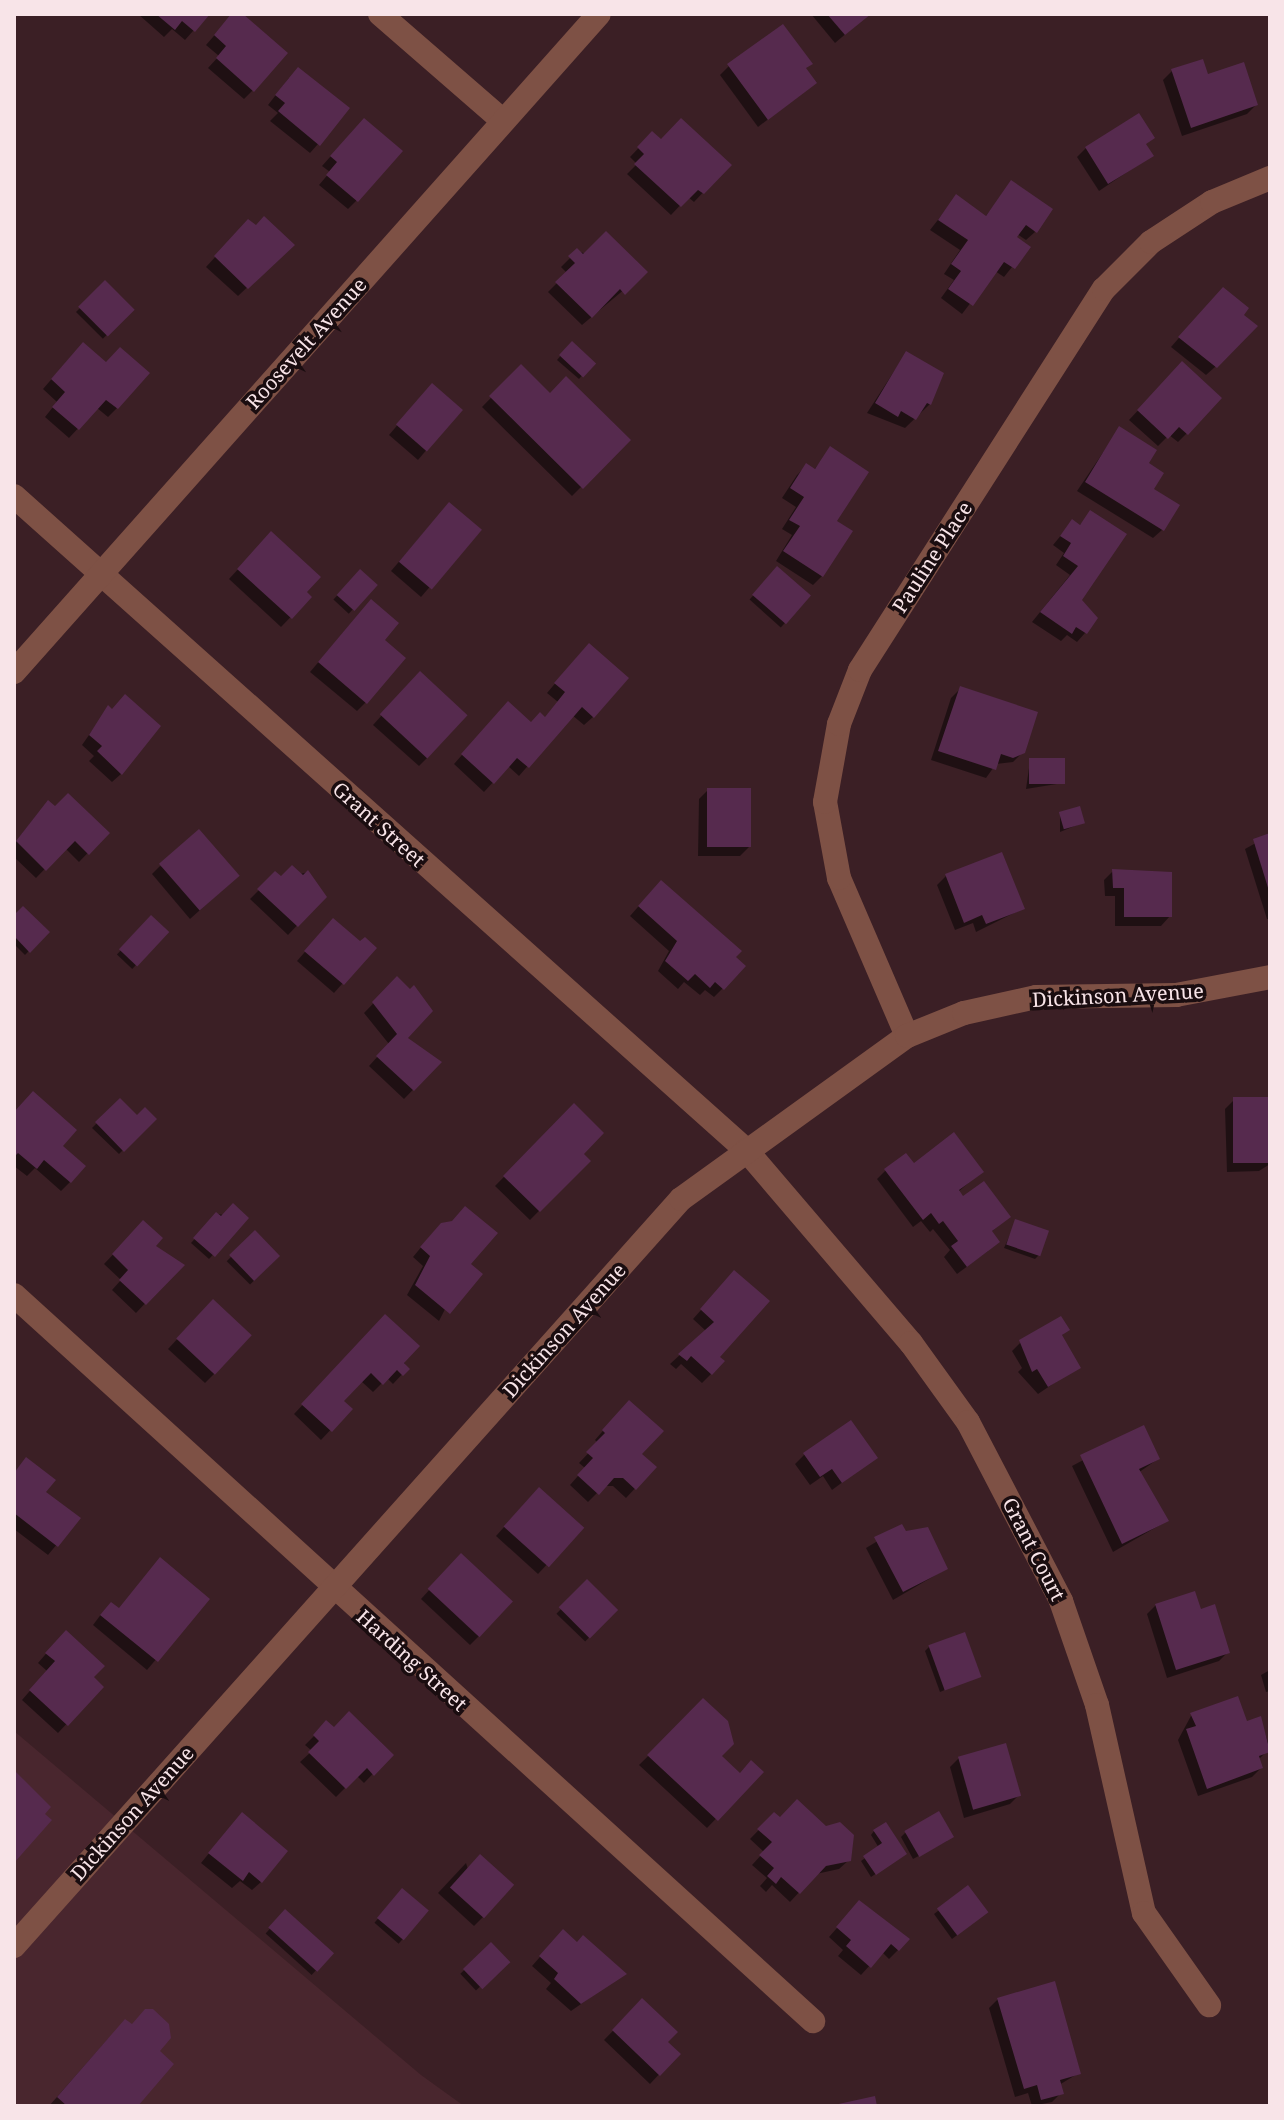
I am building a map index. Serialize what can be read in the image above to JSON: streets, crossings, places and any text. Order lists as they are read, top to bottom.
{
  "streets": {
    "street": [
      "Roosevelt Avenue",
      "Pauline Place",
      "Grant Street",
      "Dickinson Avenue",
      "Grant Court",
      "Harding Street"
    ]
  },
  "crossings": [
    ["Roosevelt Avenue", "Grant Street"],
    ["Pauline Place", "Dickinson Avenue"],
    ["Grant Street", "Dickinson Avenue"],
    ["Grant Street", "Grant Court"],
    ["Dickinson Avenue", "Grant Court"],
    ["Dickinson Avenue", "Harding Street"]
  ]
}
